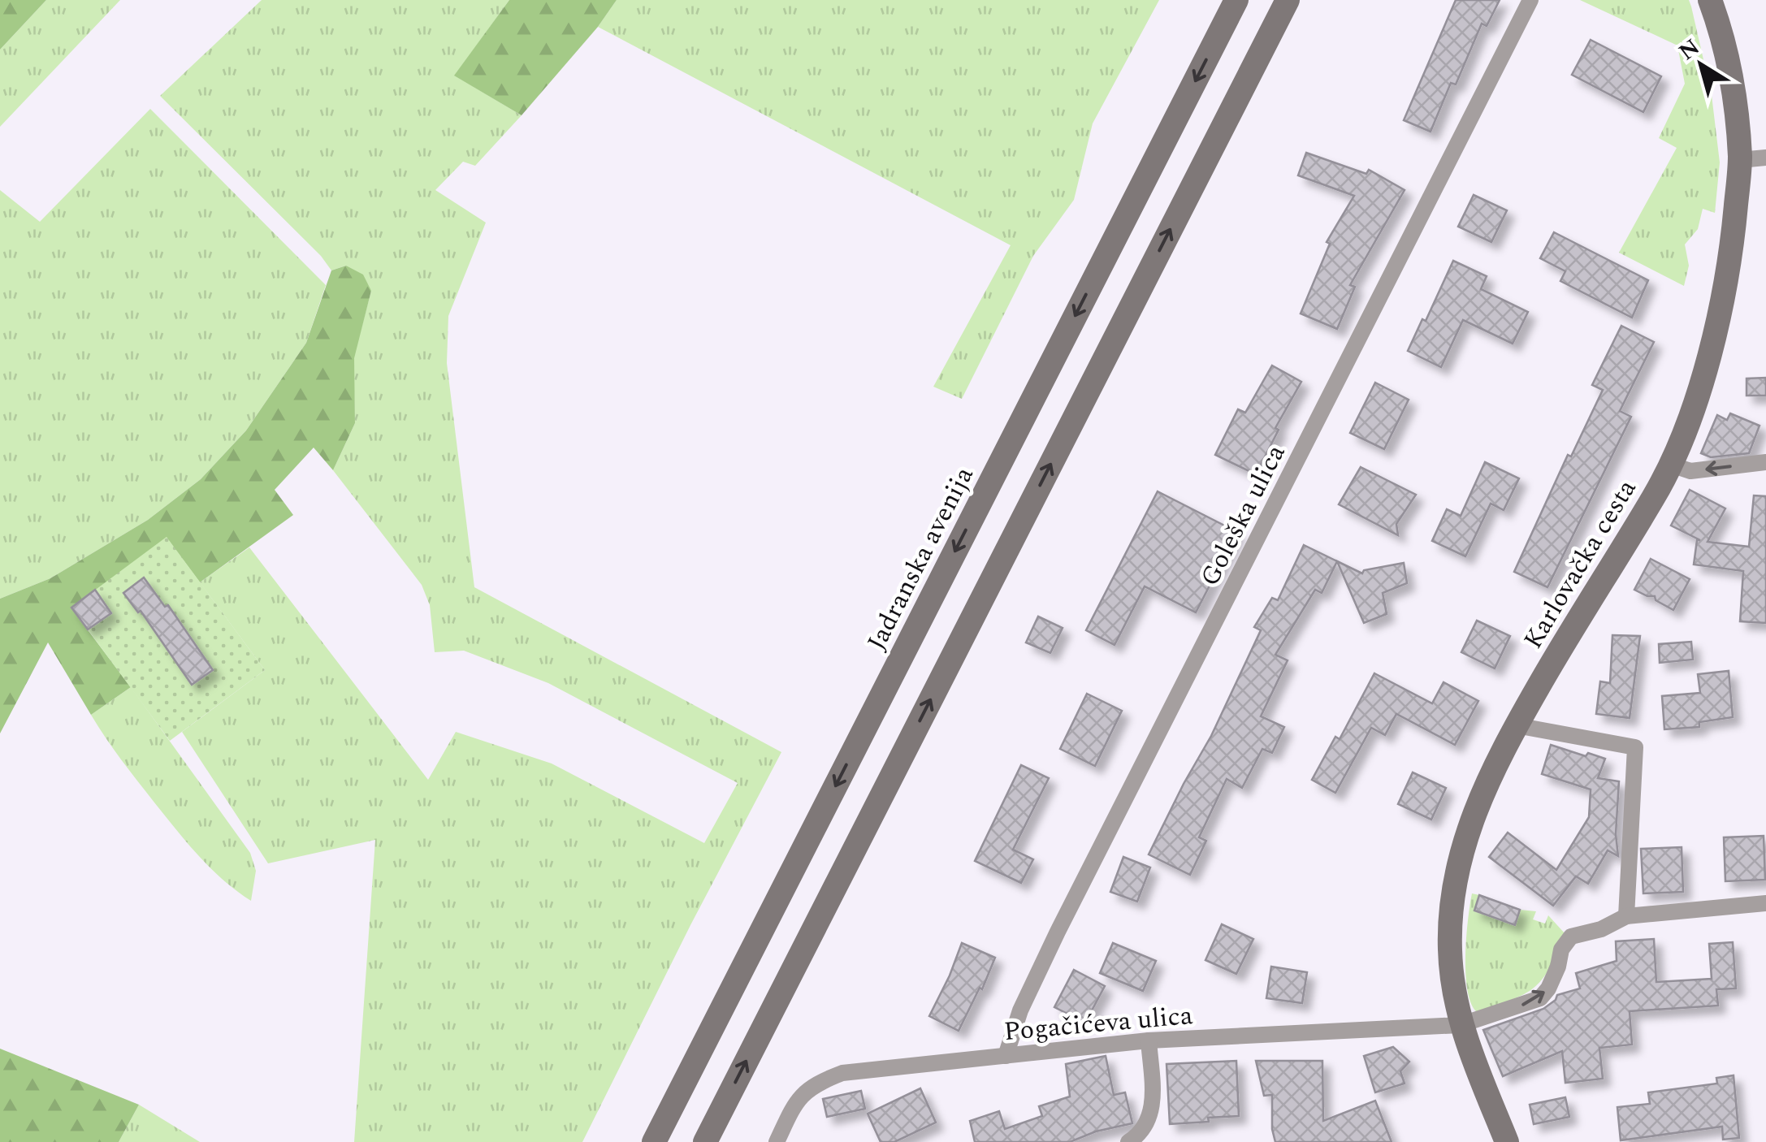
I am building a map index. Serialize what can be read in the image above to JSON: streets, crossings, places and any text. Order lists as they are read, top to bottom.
{
  "streets": {
    "main road": ["Jadranska avenija", "Karlovačka cesta"],
    "street": ["Goleška ulica", "Pogačićeva ulica"]
  },
  "crossings": [
    ["Goleška ulica", "Pogačićeva ulica"],
    ["Karlovačka cesta", "Pogačićeva ulica"]
  ],
  "north": "top left"
}
